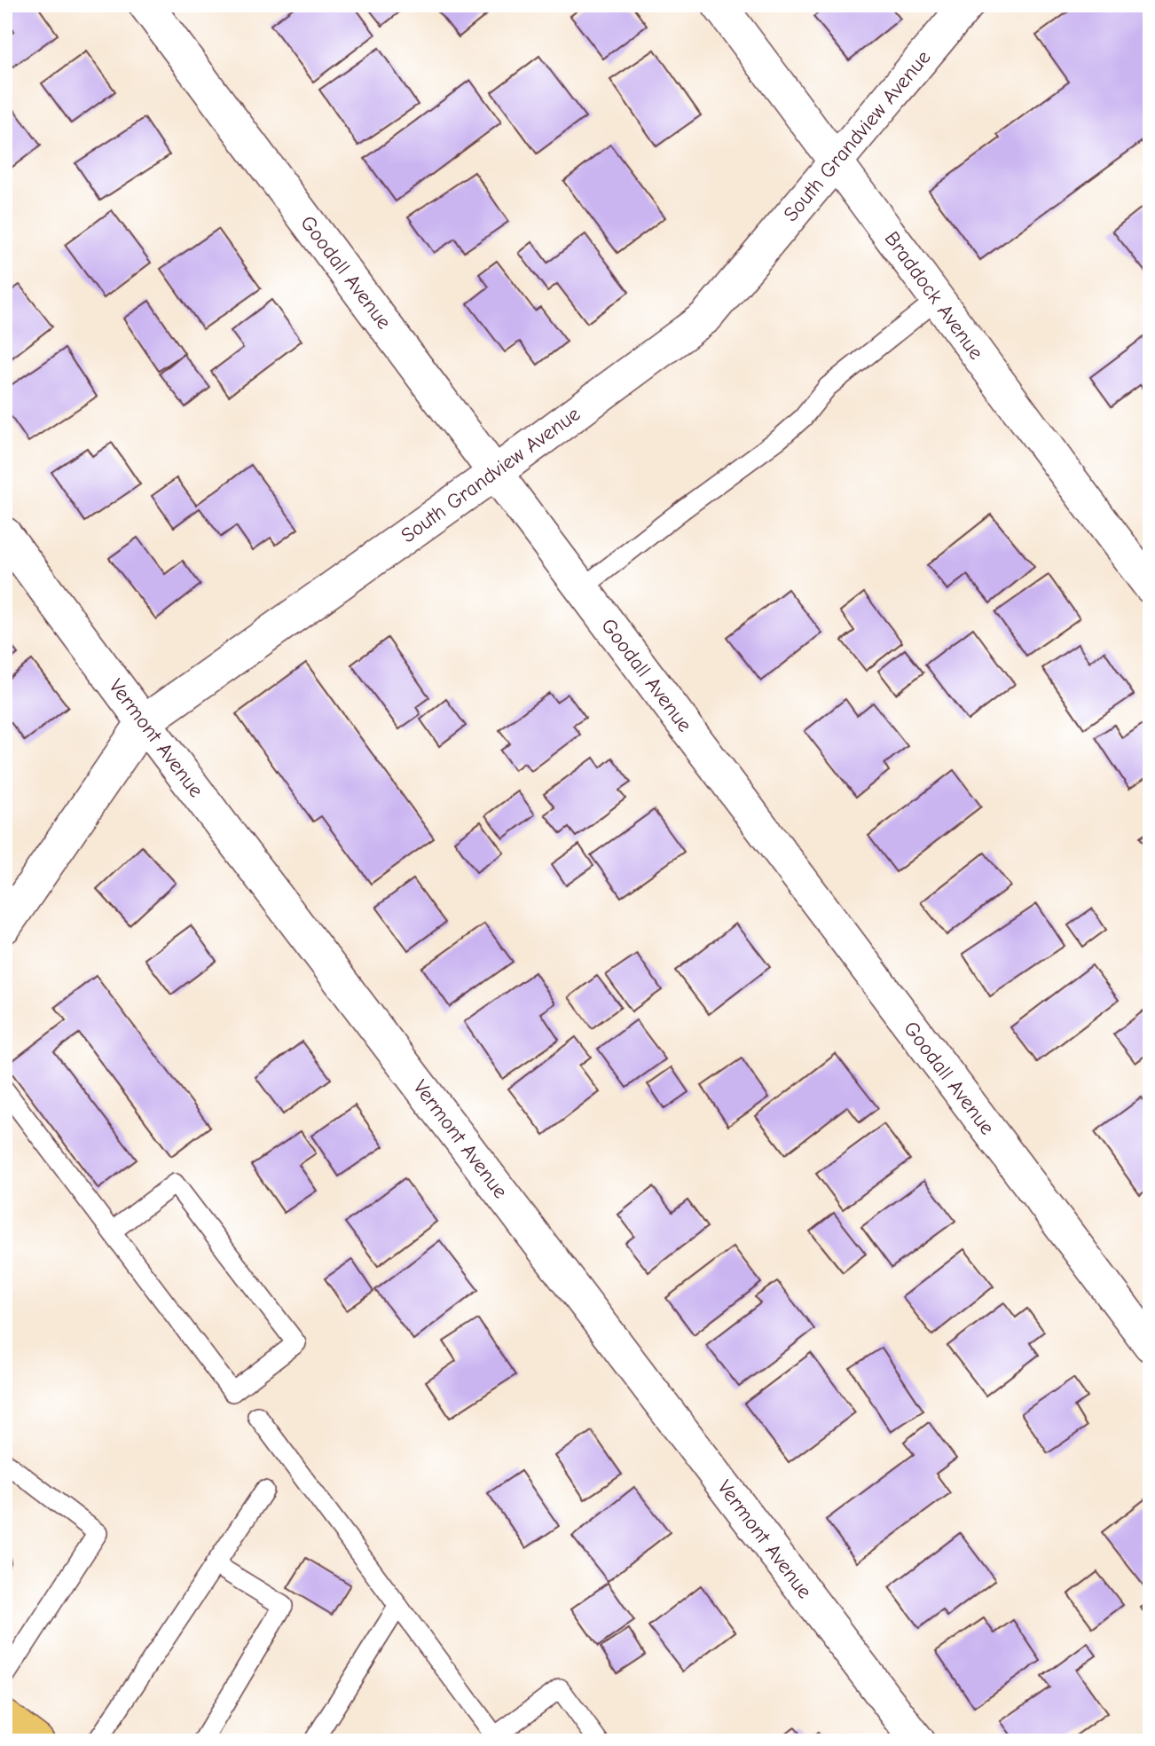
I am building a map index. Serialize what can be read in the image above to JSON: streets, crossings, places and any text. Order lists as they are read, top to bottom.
{
  "streets": {
    "street": [
      "South Grandview Avenue",
      "Goodall Avenue",
      "Braddock Avenue",
      "Vermont Avenue"
    ]
  },
  "crossings": [
    ["South Grandview Avenue", "Goodall Avenue"],
    ["South Grandview Avenue", "Braddock Avenue"],
    ["South Grandview Avenue", "Vermont Avenue"]
  ]
}
